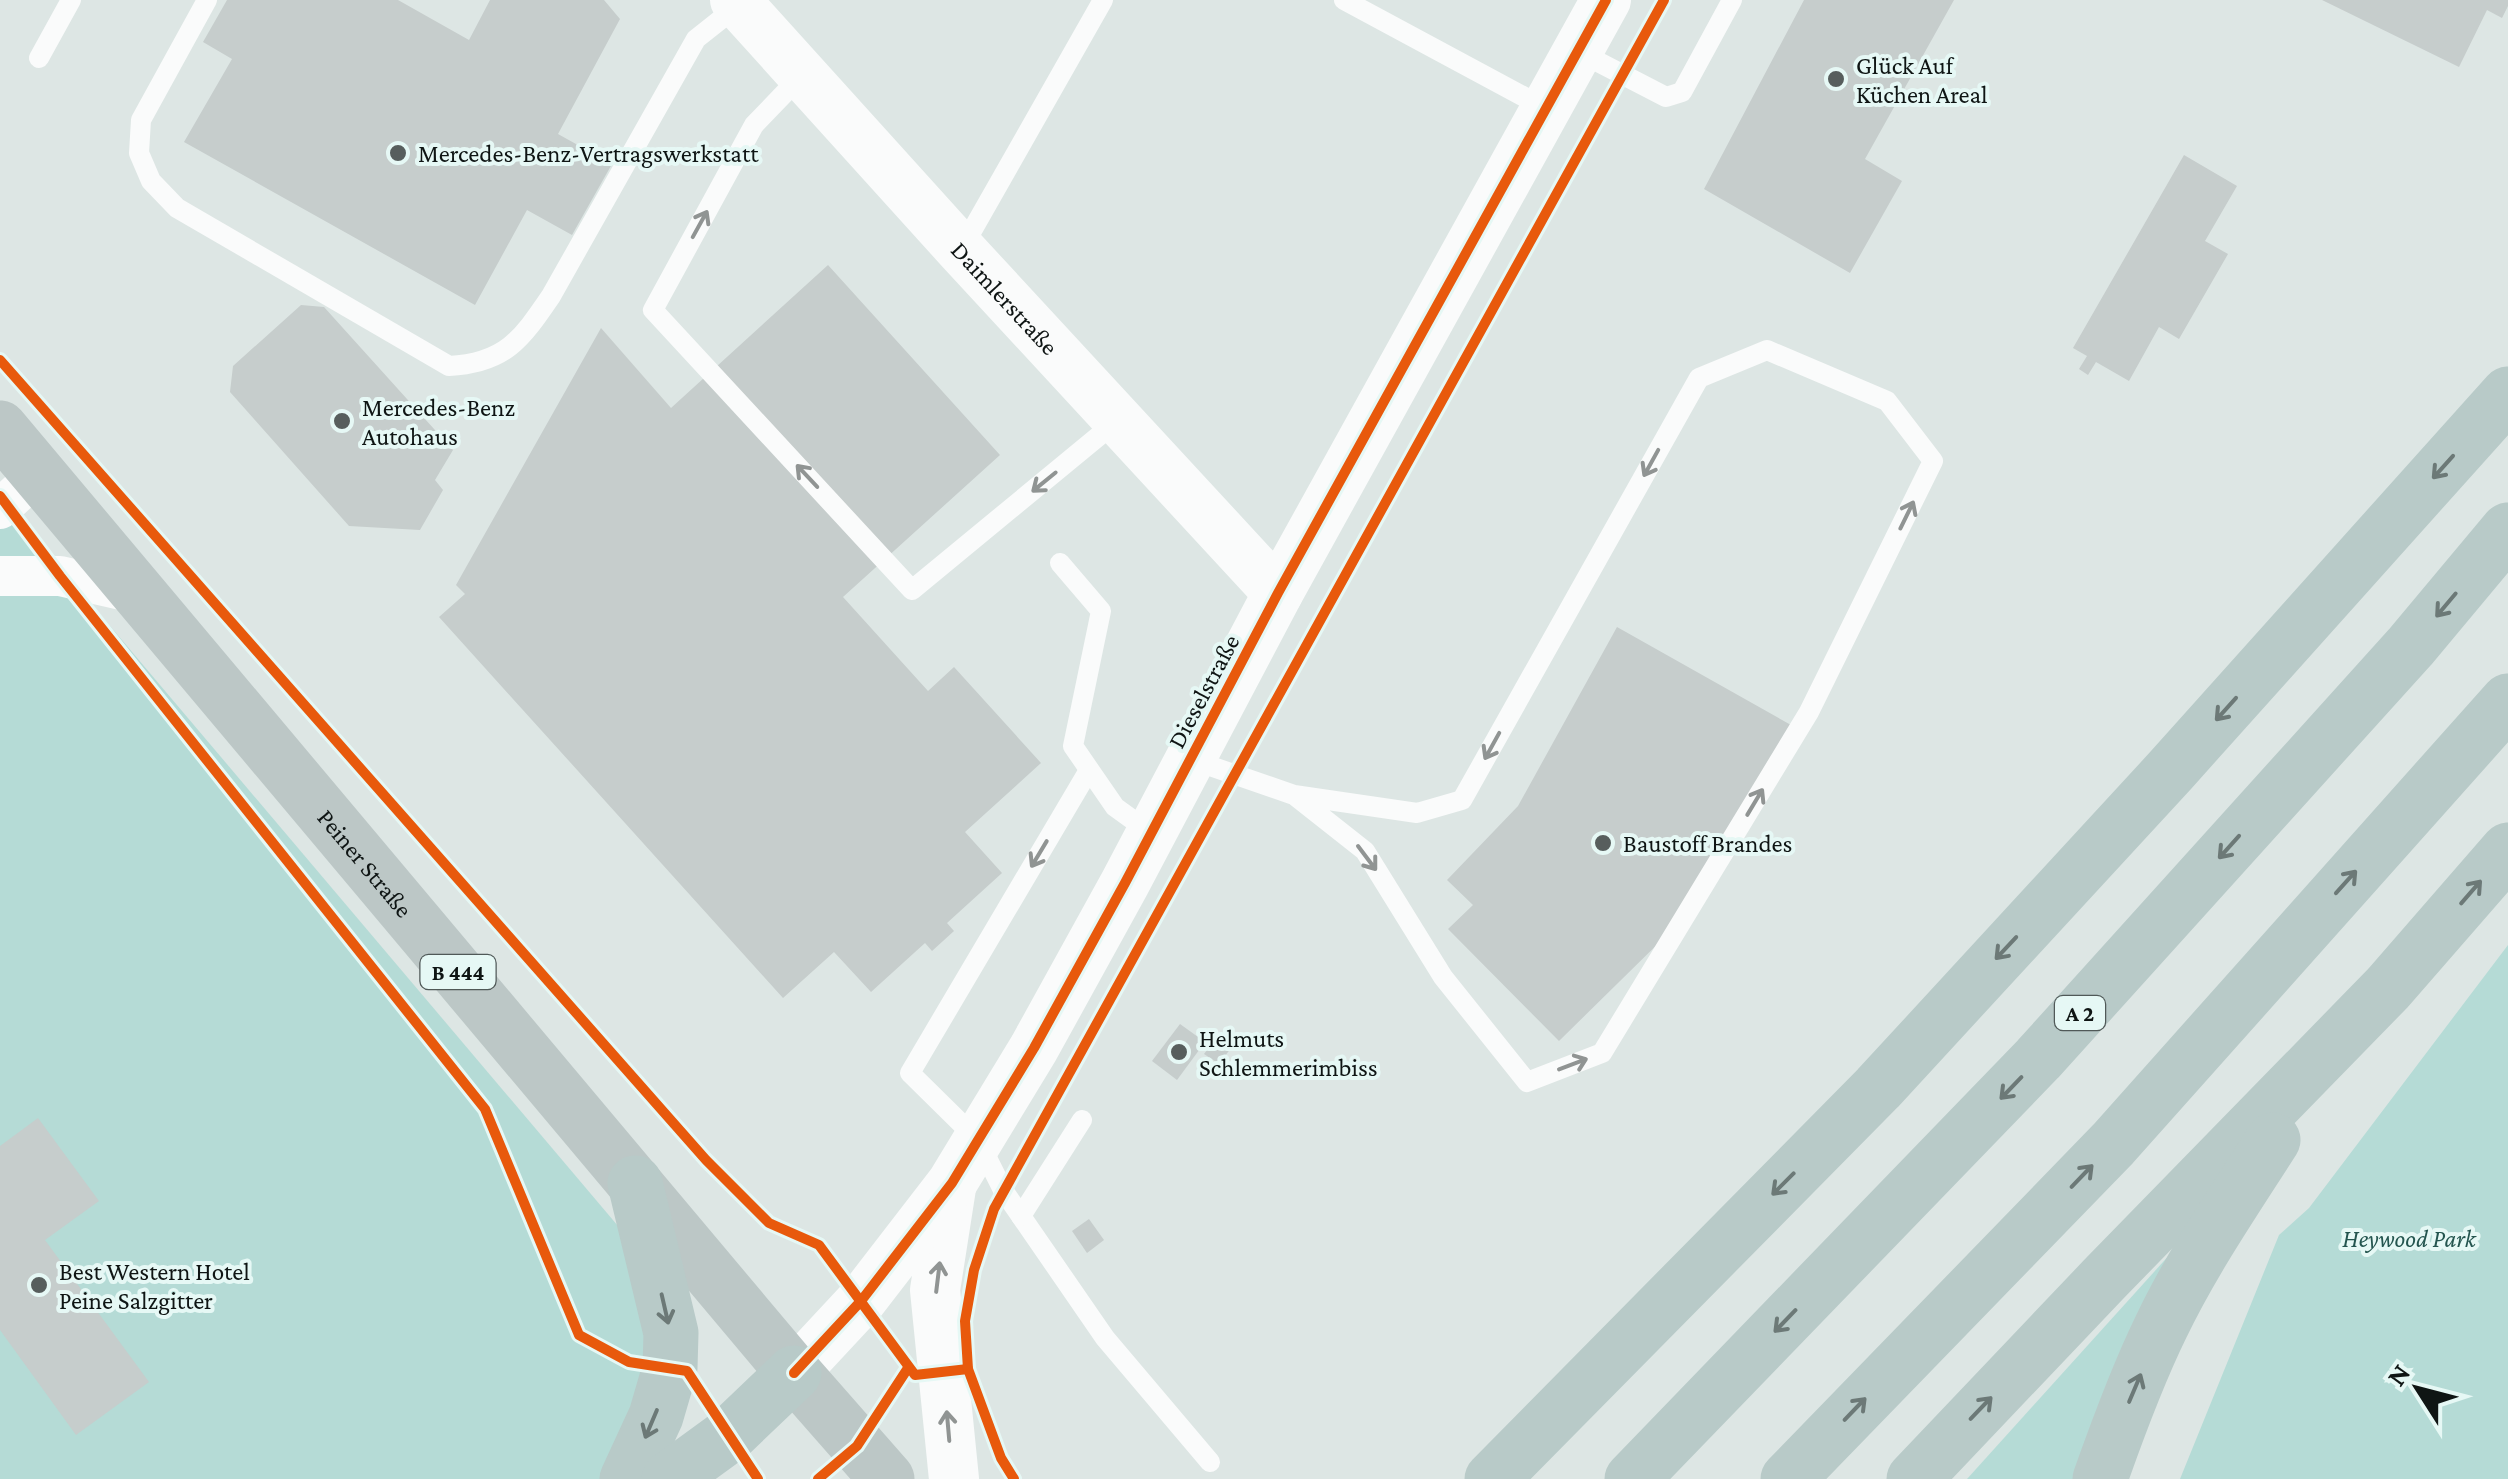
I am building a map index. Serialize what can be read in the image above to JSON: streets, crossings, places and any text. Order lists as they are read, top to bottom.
{
  "streets": {
    "highway": ["A 2"],
    "main road": ["Peiner Straße", "B 444"],
    "street": ["Daimlerstraße", "Dieselstraße"]
  },
  "crossings": [
    ["Daimlerstraße", "Dieselstraße"],
    ["Dieselstraße", "Peiner Straße"]
  ],
  "parks": ["Heywood Park"],
  "places": [
    "Glück Auf Küchen Areal",
    "Mercedes-Benz-Vertragswerkstatt",
    "Mercedes-Benz Autohaus",
    "Baustoff Brandes",
    "Helmuts Schlemmerimbiss",
    "Best Western Hotel Peine Salzgitter"
  ],
  "north": "top left"
}
